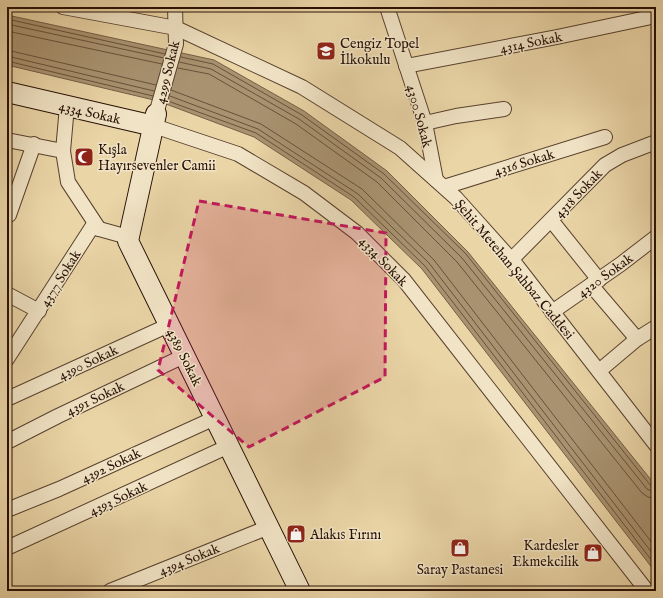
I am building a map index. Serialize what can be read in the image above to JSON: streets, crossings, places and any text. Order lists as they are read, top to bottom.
{
  "streets": {
    "main road": ["4334 Sokak", "4389 Sokak"],
    "street": [
      "4314 Sokak",
      "4299 Sokak",
      "4300 Sokak",
      "4316 Sokak",
      "4318 Sokak",
      "Şehit Metehan Şahbaz Caddesi",
      "4320 Sokak",
      "4377 Sokak",
      "4390 Sokak",
      "4391 Sokak",
      "4392 Sokak",
      "4393 Sokak",
      "4394 Sokak"
    ]
  },
  "crossings": [
    ["4314 Sokak", "4300 Sokak"],
    ["4299 Sokak", "4334 Sokak"],
    ["4299 Sokak", "Şehit Metehan Şahbaz Caddesi"],
    ["4300 Sokak", "4316 Sokak"],
    ["4300 Sokak", "Şehit Metehan Şahbaz Caddesi"],
    ["4316 Sokak", "Şehit Metehan Şahbaz Caddesi"],
    ["4318 Sokak", "Şehit Metehan Şahbaz Caddesi"],
    ["Şehit Metehan Şahbaz Caddesi", "4320 Sokak"],
    ["4389 Sokak", "4390 Sokak"],
    ["4389 Sokak", "4391 Sokak"],
    ["4389 Sokak", "4392 Sokak"],
    ["4389 Sokak", "4393 Sokak"],
    ["4389 Sokak", "4394 Sokak"]
  ],
  "places": {
    "school or university": ["Cengiz Topel İlkokulu"],
    "mosque": ["Kışla Hayırsevenler Camii"],
    "shop": ["Alakıs Fırını", "Saray Pastanesi", "Kardesler Ekmekcilik"]
  }
}
